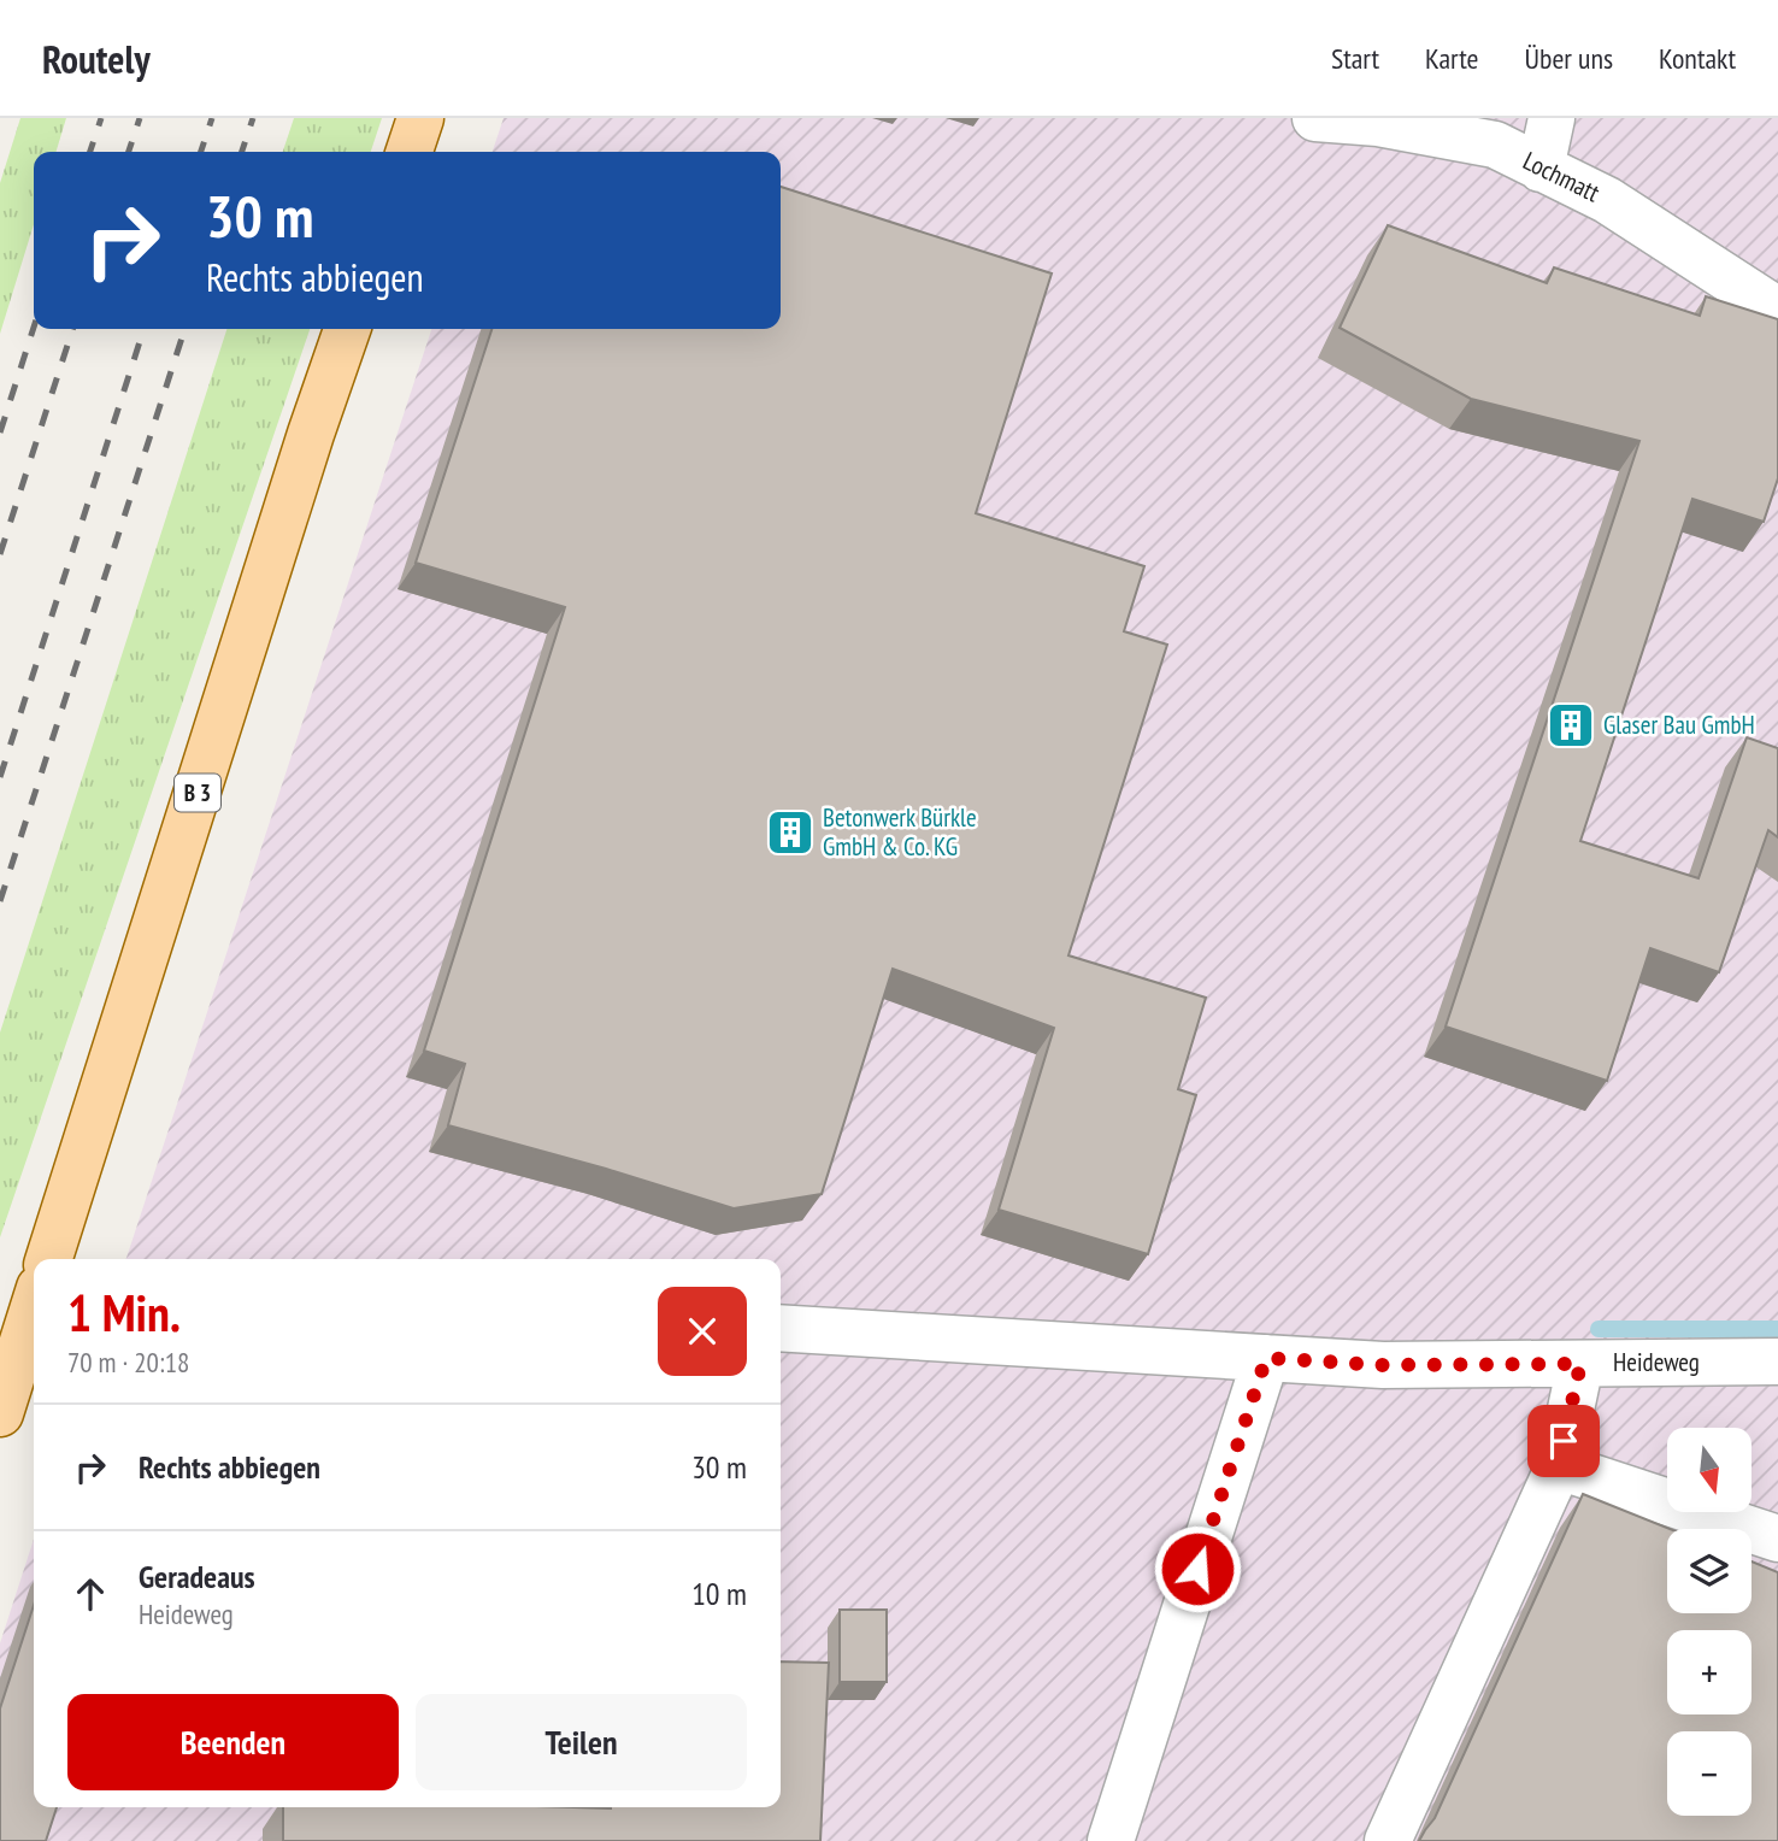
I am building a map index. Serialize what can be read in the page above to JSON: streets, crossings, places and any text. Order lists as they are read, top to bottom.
{
  "streets": {
    "main road": ["B 3"],
    "street": ["Lochmatt", "Heideweg"]
  },
  "places": {
    "building": ["Glaser Bau GmbH", "Betonwerk Bürkle GmbH & Co. KG"]
  },
  "north": "bottom",
  "page": {
    "header": "Routely",
    "nav": [
      "Start",
      "Karte",
      "Über uns",
      "Kontakt"
    ],
    "turn": ["30 m", "Rechts abbiegen"],
    "heading": ["1 Min.", "70 m · 20:18"],
    "list": [
      {
        "name": "Rechts abbiegen",
        "value": "30 m"
      },
      {
        "name": "Geradeaus",
        "note": "Heideweg",
        "value": "10 m"
      }
    ],
    "map_buttons": ["+", "−"],
    "buttons": ["Beenden", "Teilen"]
  }
}
